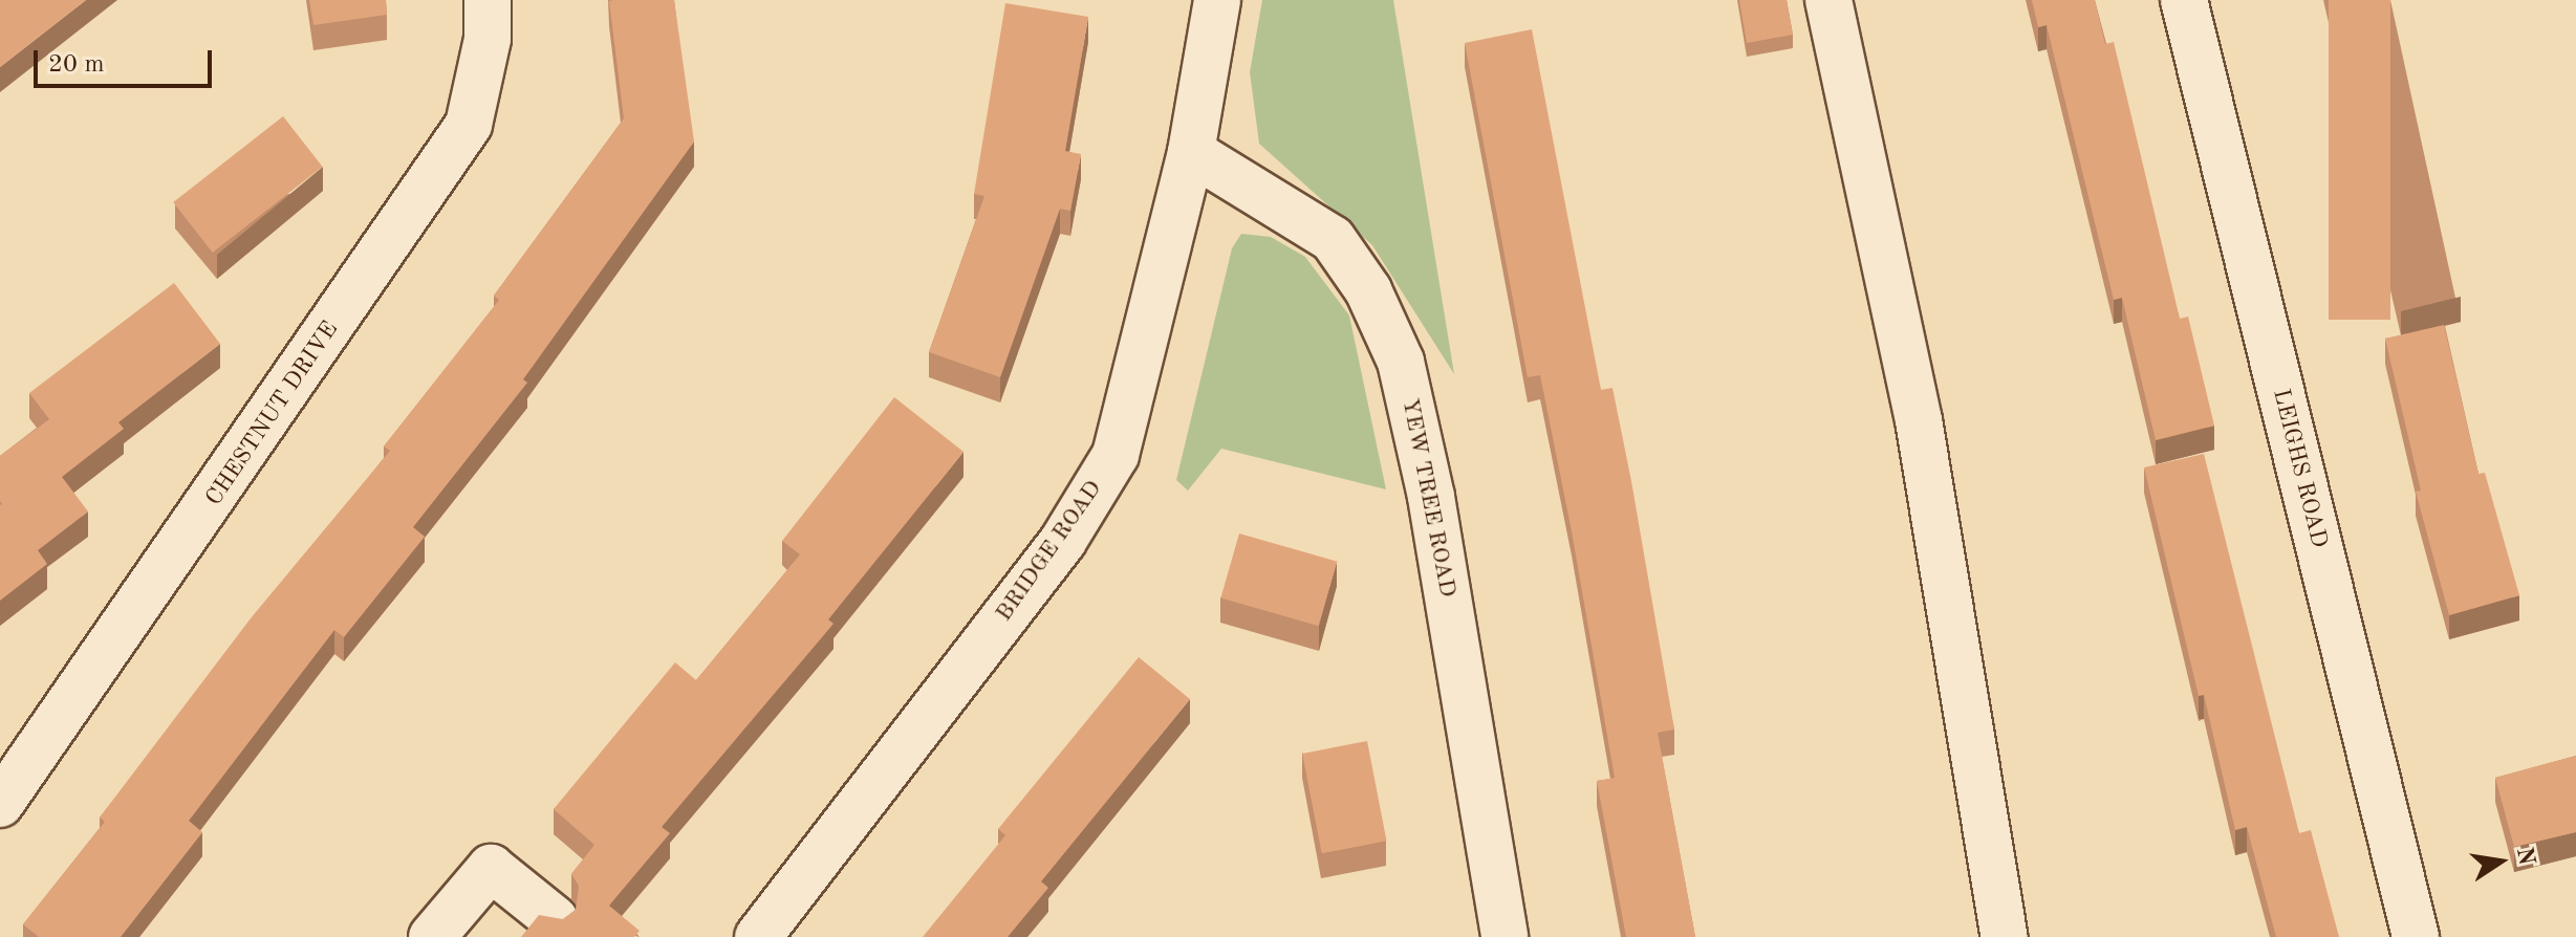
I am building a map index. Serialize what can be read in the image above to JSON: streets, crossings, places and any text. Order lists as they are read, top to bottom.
{
  "streets": {
    "street": [
      "CHESTNUT DRIVE",
      "LEIGHS ROAD",
      "YEW TREE ROAD",
      "BRIDGE ROAD"
    ]
  },
  "crossings": [
    ["YEW TREE ROAD", "BRIDGE ROAD"]
  ],
  "scale_bar": "20 m",
  "north": "right"
}
